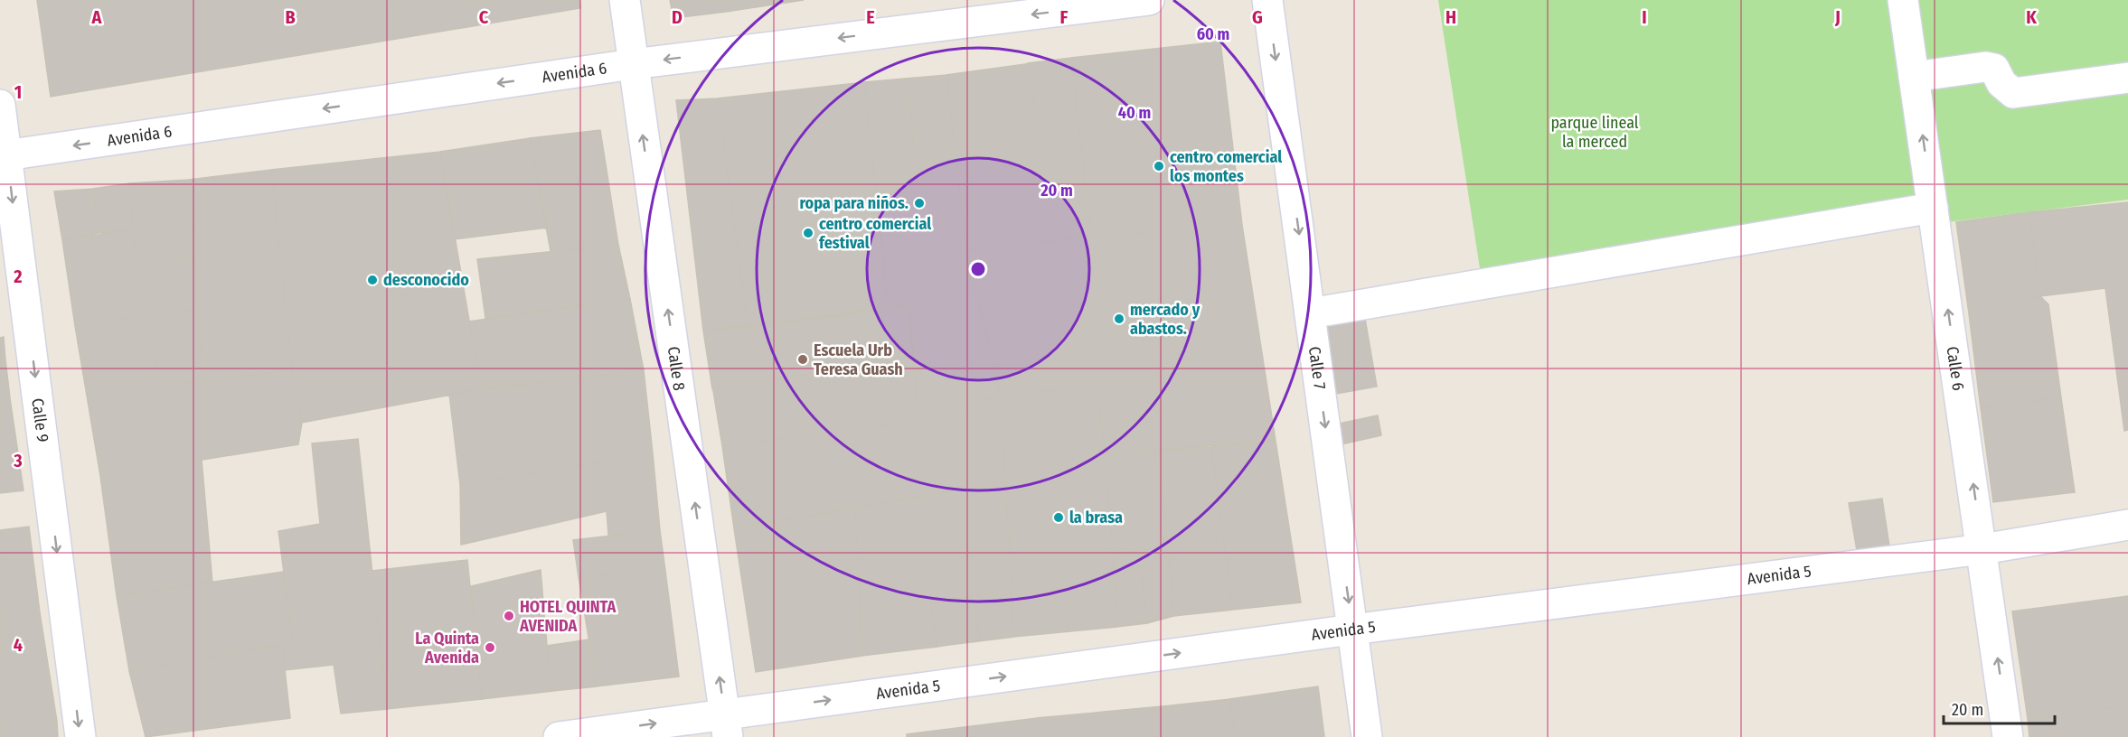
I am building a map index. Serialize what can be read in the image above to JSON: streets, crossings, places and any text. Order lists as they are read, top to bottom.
{
  "streets": {
    "street": [
      "Avenida 6",
      "Calle 8",
      "Calle 7",
      "Calle 6",
      "Calle 9",
      "Avenida 5"
    ]
  },
  "crossings": [
    ["Avenida 6", "Calle 8"],
    ["Avenida 6", "Calle 9"],
    ["Calle 8", "Avenida 5"],
    ["Calle 7", "Avenida 5"],
    ["Calle 6", "Avenida 5"]
  ],
  "one_way": [
    "Avenida 6",
    "Calle 8",
    "Calle 7",
    "Calle 6",
    "Calle 9",
    "Avenida 5"
  ],
  "parks": ["parque lineal la merced"],
  "places": [
    "centro comercial los montes",
    "ropa para niños.",
    "centro comercial festival",
    "desconocido",
    "mercado y abastos.",
    "Escuela Urb Teresa Guash",
    "la brasa",
    "HOTEL QUINTA AVENIDA",
    "La Quinta Avenida"
  ],
  "scale_bar": "20 m",
  "grid": {
    "columns": [
      "A",
      "B",
      "C",
      "D",
      "E",
      "F",
      "G",
      "H",
      "I",
      "J",
      "K"
    ],
    "rows": [
      "1",
      "2",
      "3",
      "4"
    ]
  },
  "rings": ["60 m", "40 m", "20 m"]
}
